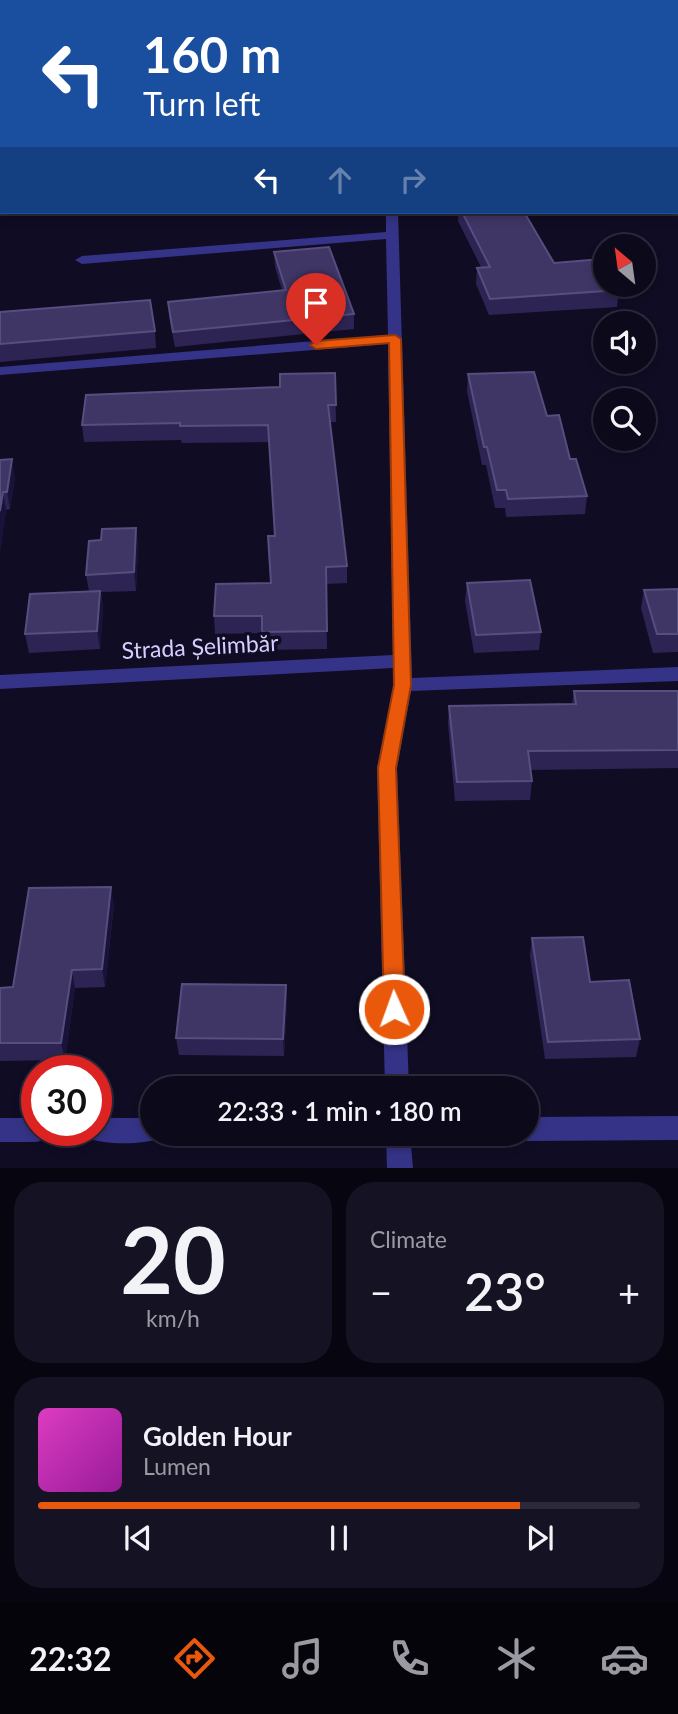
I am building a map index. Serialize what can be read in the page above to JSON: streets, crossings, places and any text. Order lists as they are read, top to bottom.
{
  "streets": {
    "street": ["Strada Șelimbăr"]
  },
  "north": "top left",
  "page": {
    "turn": ["160 m", "Turn left"],
    "limit": "30",
    "trip": "22:33 · 1 min · 180 m",
    "tile": [
      ["20", "km/h"],
      "Climate"
    ],
    "heat": ["−", "23°", "+"],
    "song": ["Golden Hour", "Lumen"],
    "tabs": "22:32"
  }
}
